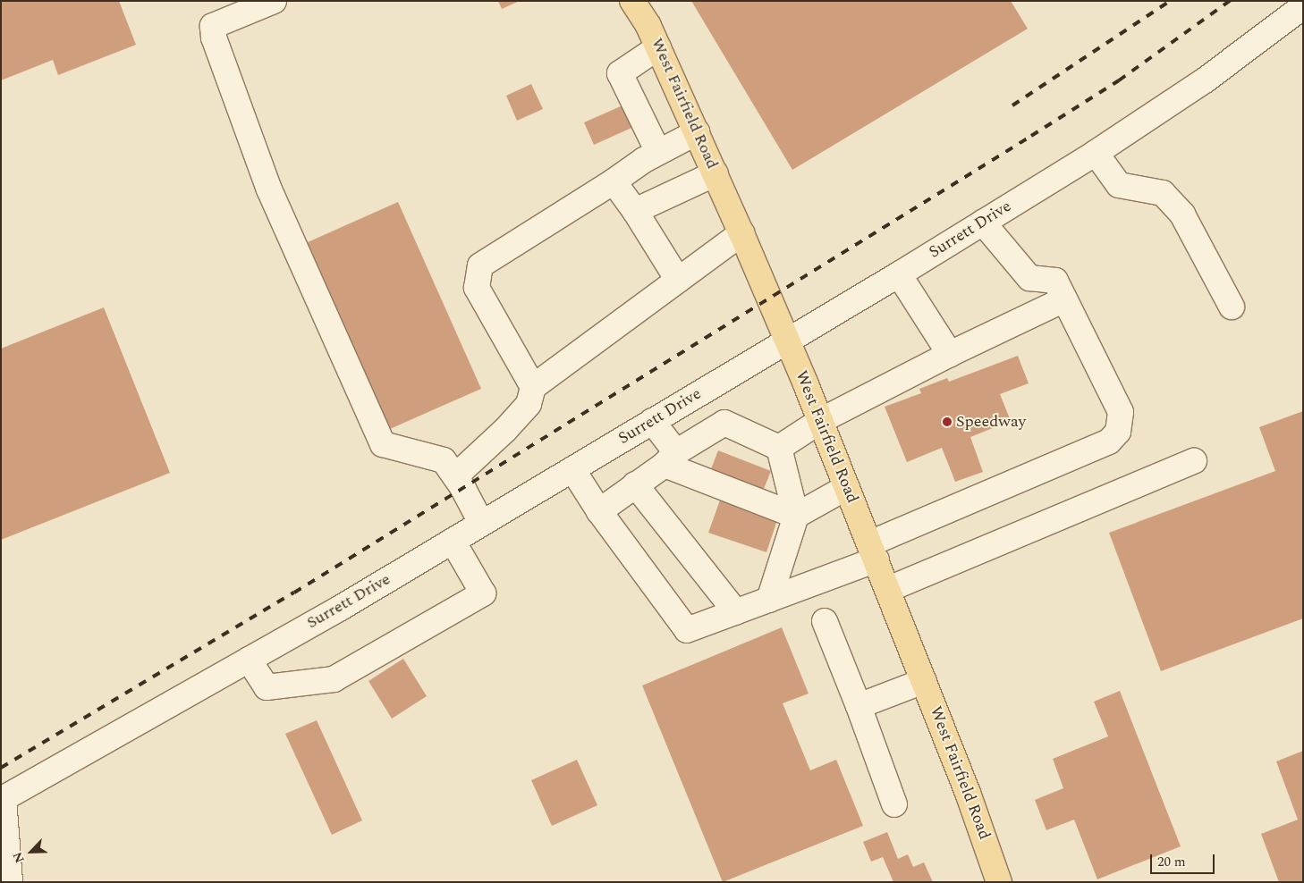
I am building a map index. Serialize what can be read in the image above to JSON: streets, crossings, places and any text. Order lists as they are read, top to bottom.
{
  "streets": {
    "main road": ["West Fairfield Road"],
    "street": ["Surrett Drive"]
  },
  "crossings": [
    ["West Fairfield Road", "Surrett Drive"]
  ],
  "places": ["Speedway"],
  "scale_bar": "20 m",
  "north": "bottom left"
}
